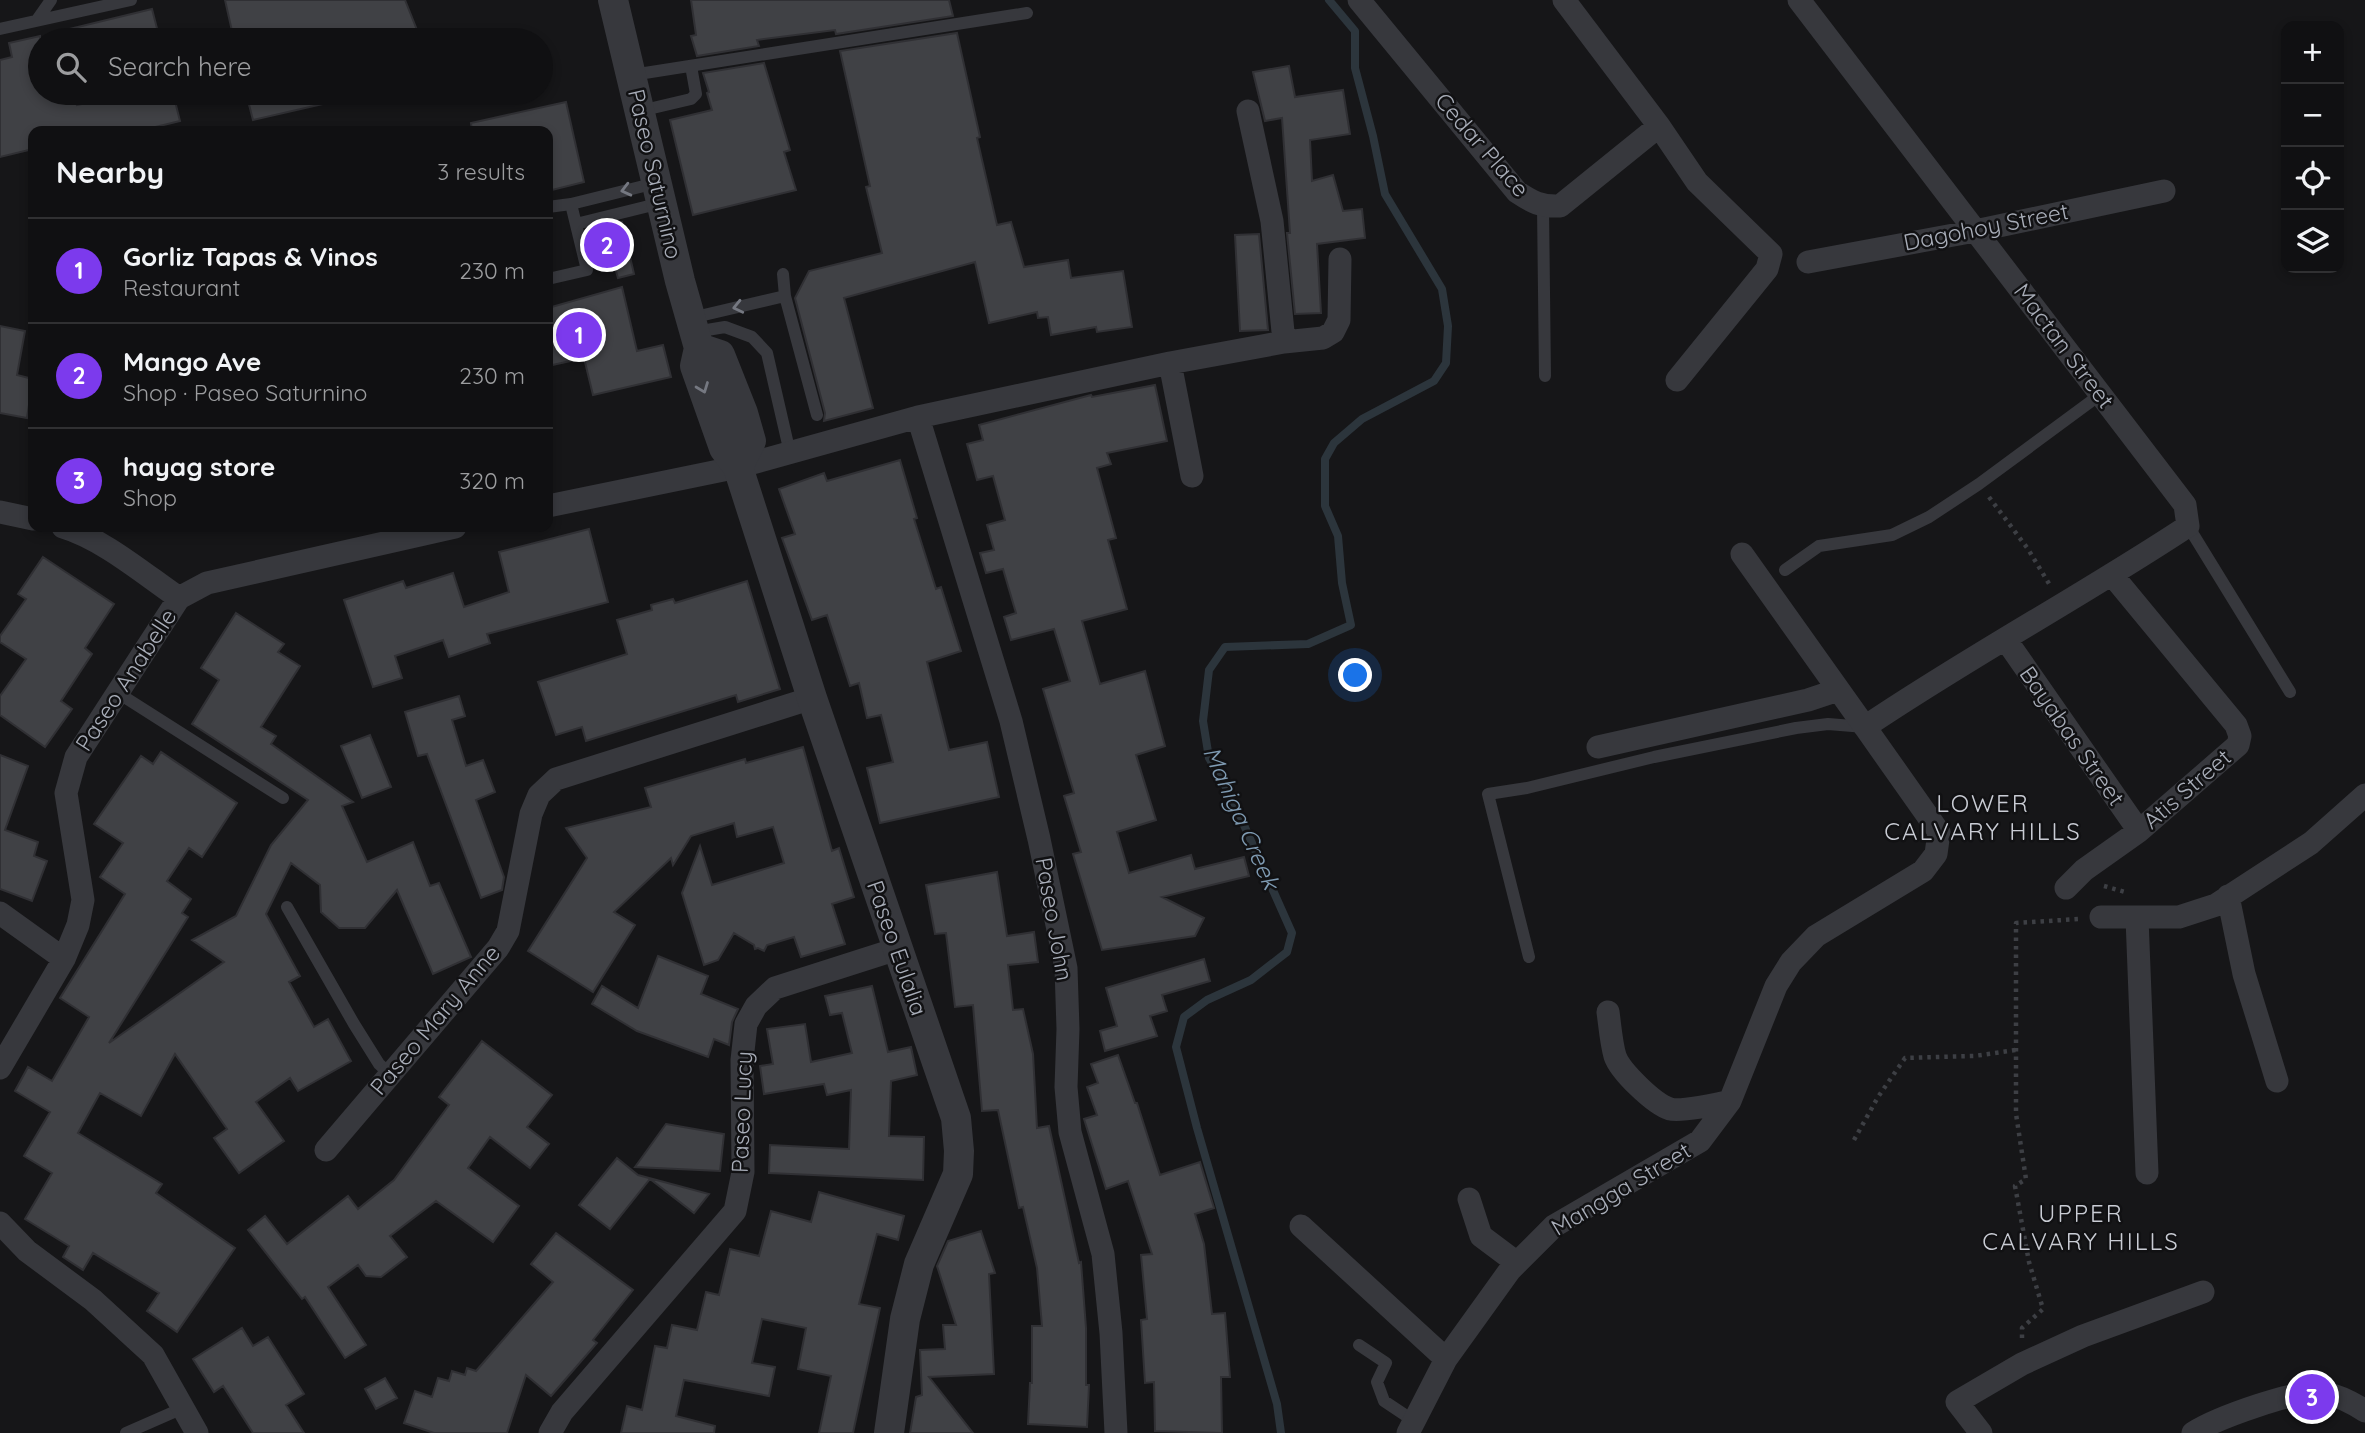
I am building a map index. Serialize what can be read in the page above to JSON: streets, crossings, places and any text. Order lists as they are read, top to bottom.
{
  "streets": {
    "street": [
      "Cedar Place",
      "Paseo Saturnino",
      "Dagohoy Street",
      "Mactan Street",
      "Paseo Anabelle",
      "Bayabas Street",
      "Atis Street",
      "Paseo John",
      "Paseo Eulalia",
      "Paseo Mary Anne",
      "Paseo Lucy",
      "Mangga Street"
    ]
  },
  "crossings": [
    ["Paseo Saturnino", "Paseo Eulalia"],
    ["Dagohoy Street", "Mactan Street"],
    ["Bayabas Street", "Atis Street"],
    ["Paseo Eulalia", "Paseo Mary Anne"],
    ["Paseo Eulalia", "Paseo Lucy"]
  ],
  "districts": ["LOWER CALVARY HILLS", "UPPER CALVARY HILLS"],
  "water": ["Mahiga Creek"],
  "page": {
    "map_buttons": ["+", "−"],
    "search": "Search here",
    "heading": ["Nearby", "3 results"],
    "list": [
      {
        "mark": "1",
        "name": "Gorliz Tapas & Vinos",
        "note": "Restaurant",
        "value": "230 m"
      },
      {
        "mark": "2",
        "name": "Mango Ave",
        "note": "Shop · Paseo Saturnino",
        "value": "230 m"
      },
      {
        "mark": "3",
        "name": "hayag store",
        "note": "Shop",
        "value": "320 m"
      }
    ],
    "pins": ["2", "1", "3"]
  }
}
